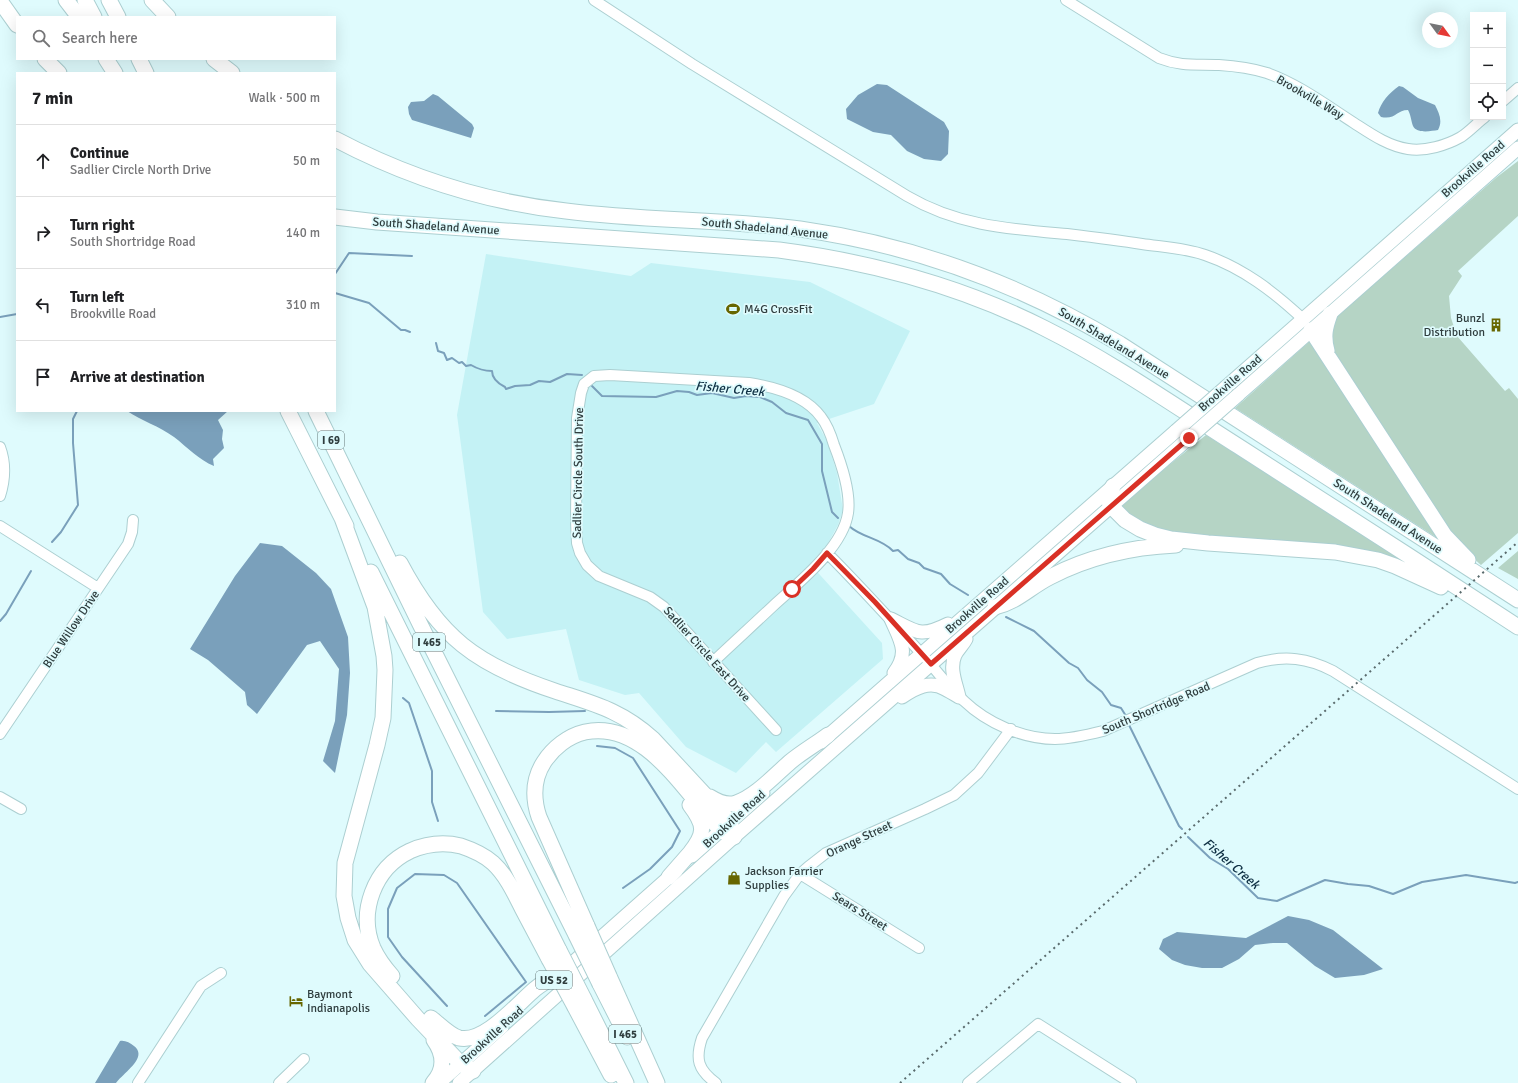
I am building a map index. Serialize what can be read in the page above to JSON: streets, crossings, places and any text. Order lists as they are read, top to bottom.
{
  "streets": {
    "highway": [
      "South Shadeland Avenue",
      "I 69",
      "I 465",
      "US 52"
    ],
    "main road": ["Brookville Road"],
    "street": [
      "Brookville Way",
      "Sadlier Circle South Drive",
      "Blue Willow Drive",
      "Sadlier Circle East Drive",
      "South Shortridge Road",
      "Orange Street",
      "Sears Street"
    ]
  },
  "crossings": [
    ["Brookville Road", "South Shortridge Road"],
    ["Brookville Road", "US 52"],
    ["I 69", "I 465"],
    ["Sadlier Circle South Drive", "Sadlier Circle East Drive"],
    ["Sadlier Circle South Drive", "South Shortridge Road"],
    ["I 465", "US 52"],
    ["South Shortridge Road", "Orange Street"],
    ["Orange Street", "Sears Street"]
  ],
  "water": ["Fisher Creek"],
  "places": {
    "sports": ["M4G CrossFit"],
    "building": ["Bunzl Distribution"],
    "shop": ["Jackson Farrier Supplies"],
    "hotel": ["Baymont Indianapolis"]
  },
  "north": "bottom right",
  "page": {
    "map_buttons": ["+", "−"],
    "search": "Search here",
    "heading": ["7 min", "Walk · 500 m"],
    "list": [
      ["Continue", "Sadlier Circle North Drive", "50 m"],
      ["Turn right", "South Shortridge Road", "140 m"],
      ["Turn left", "Brookville Road", "310 m"],
      "Arrive at destination"
    ]
  }
}
